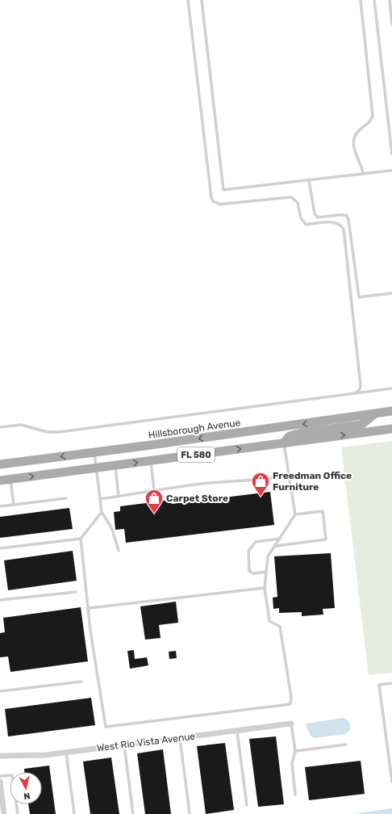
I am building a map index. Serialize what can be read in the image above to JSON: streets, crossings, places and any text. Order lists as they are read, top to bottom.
{
  "streets": {
    "main road": ["Hillsborough Avenue", "FL 580"],
    "street": ["West Rio Vista Avenue"]
  },
  "places": {
    "shop": ["Freedman Office Furniture", "Carpet Store"]
  },
  "north": "bottom"
}
